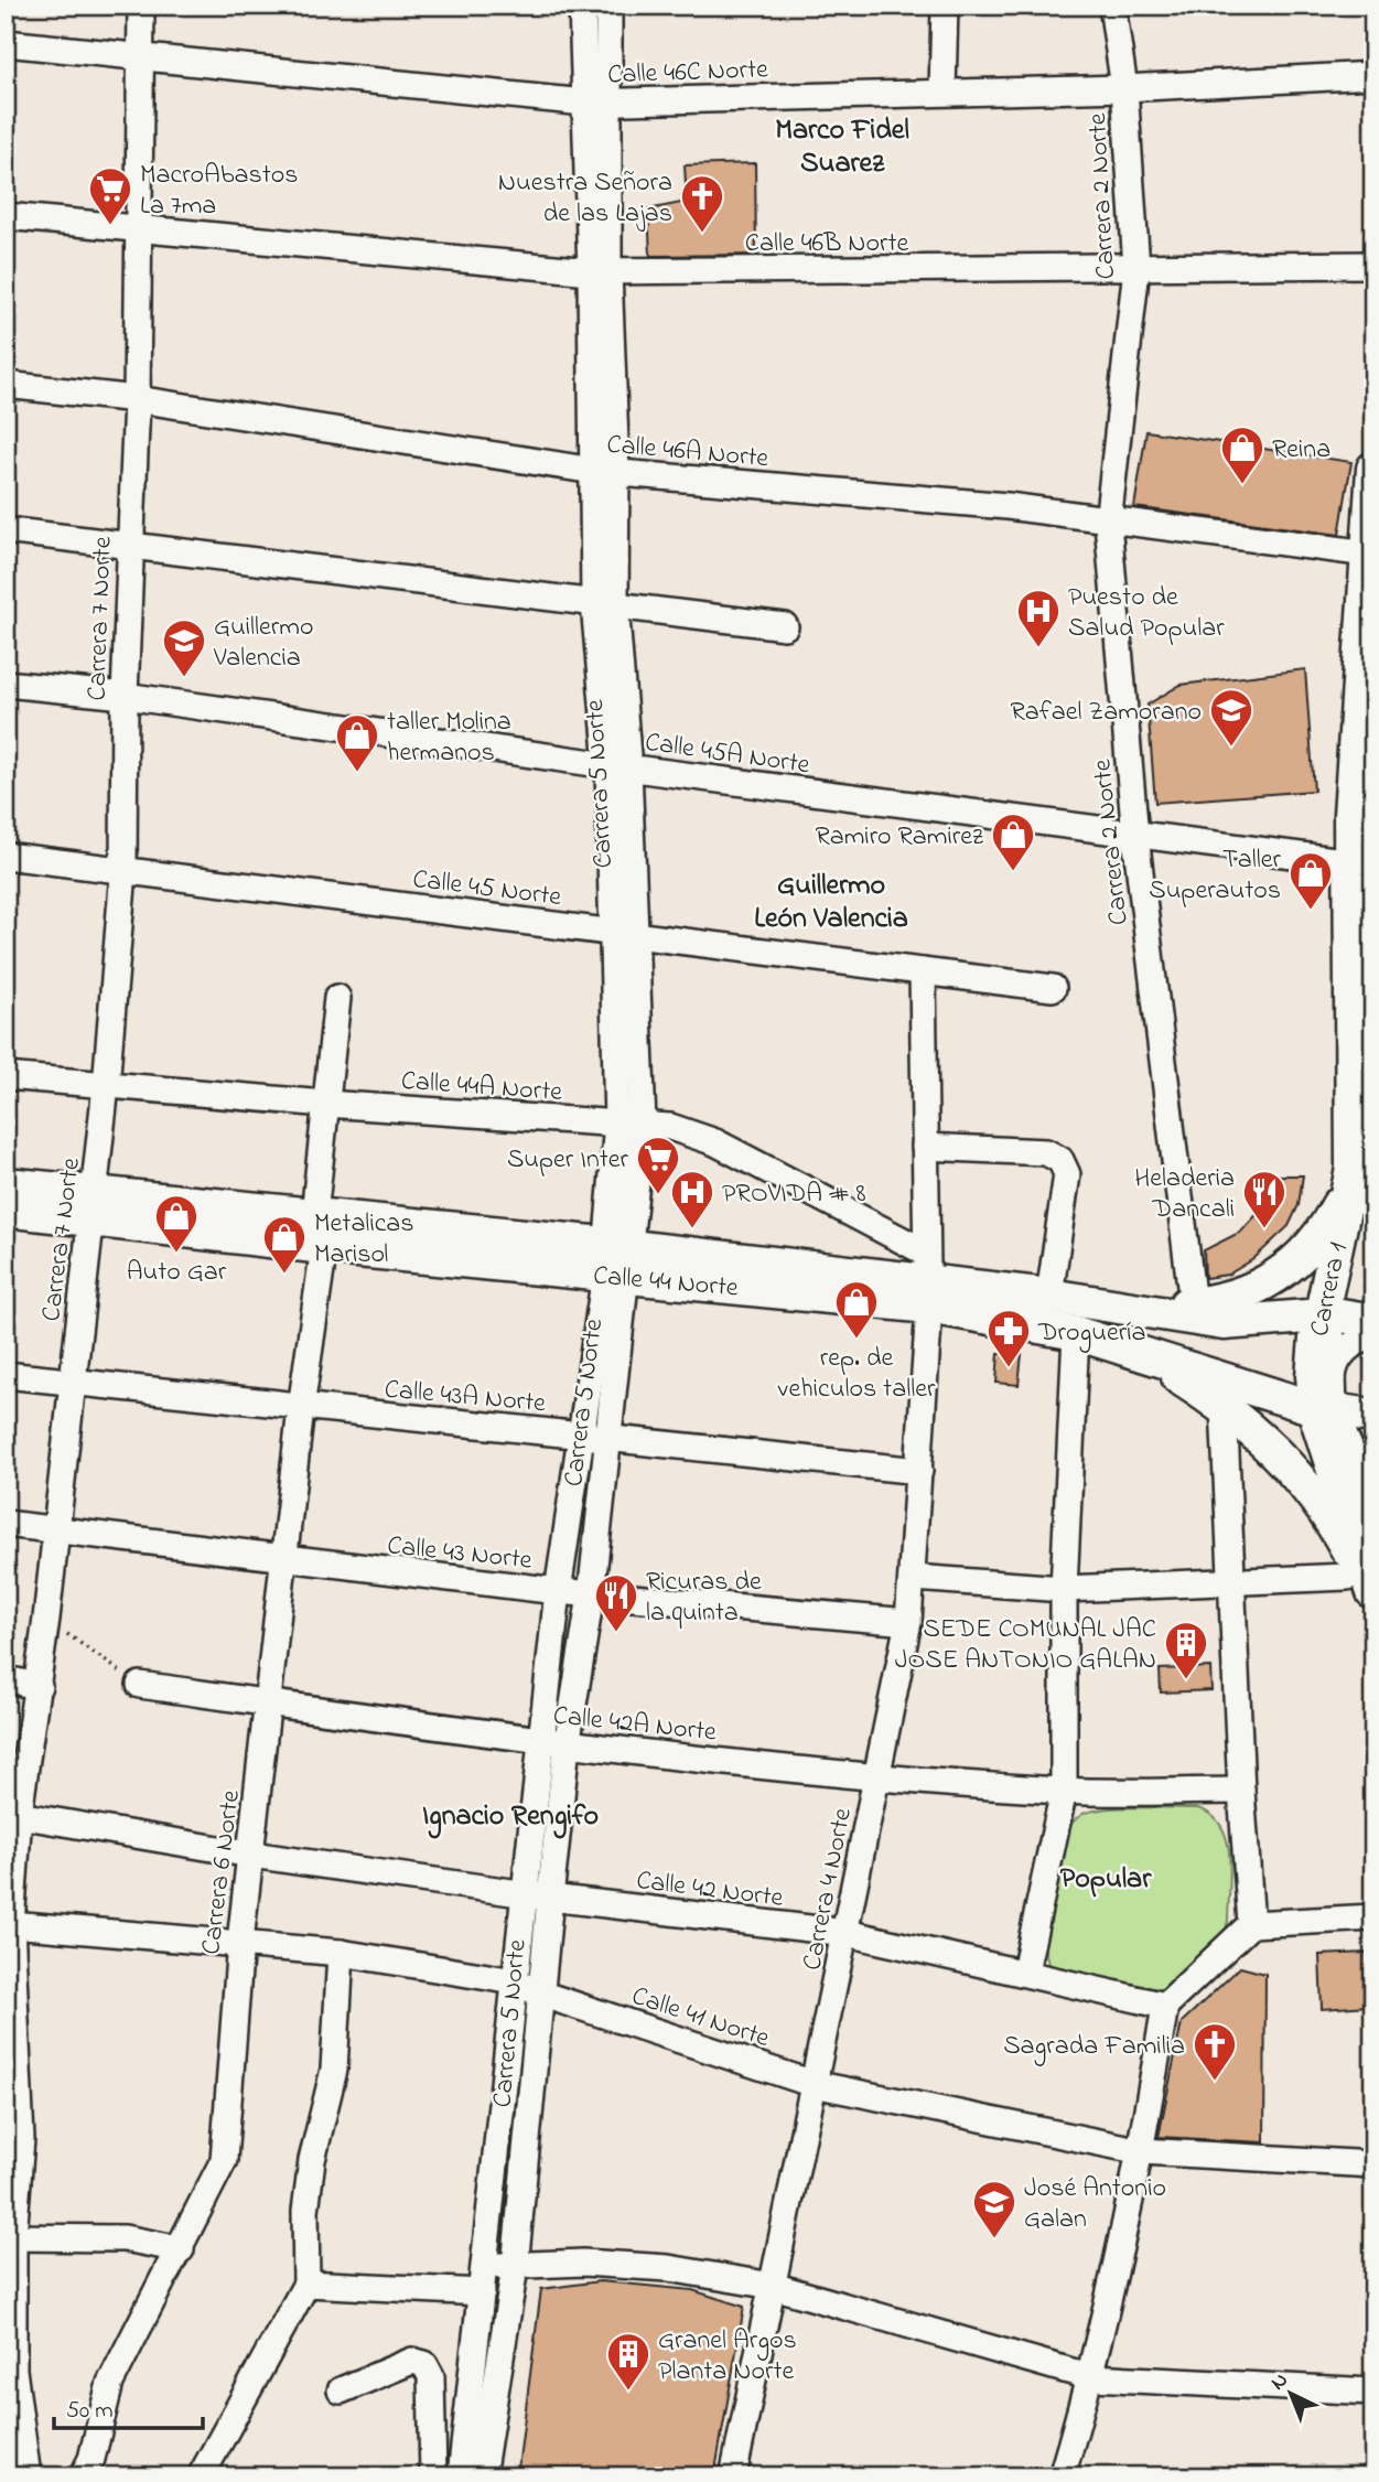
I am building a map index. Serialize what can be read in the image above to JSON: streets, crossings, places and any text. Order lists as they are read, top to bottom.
{
  "streets": {
    "main road": ["Calle 44 Norte", "Carrera 1"],
    "street": [
      "Calle 46C Norte",
      "Carrera 2 Norte",
      "Calle 46B Norte",
      "Calle 46A Norte",
      "Carrera 7 Norte",
      "Calle 45A Norte",
      "Carrera 5 Norte",
      "Calle 45 Norte",
      "Calle 44A Norte",
      "Calle 43A Norte",
      "Calle 43 Norte",
      "Calle 42A Norte",
      "Carrera 6 Norte",
      "Calle 42 Norte",
      "Carrera 4 Norte",
      "Calle 41 Norte"
    ]
  },
  "crossings": [
    ["Calle 46C Norte", "Carrera 2 Norte"],
    ["Calle 46C Norte", "Carrera 7 Norte"],
    ["Calle 46C Norte", "Carrera 5 Norte"],
    ["Carrera 2 Norte", "Calle 46B Norte"],
    ["Carrera 2 Norte", "Calle 46A Norte"],
    ["Carrera 2 Norte", "Calle 45A Norte"],
    ["Calle 46B Norte", "Carrera 7 Norte"],
    ["Calle 46B Norte", "Carrera 5 Norte"],
    ["Calle 46A Norte", "Carrera 7 Norte"],
    ["Calle 46A Norte", "Carrera 5 Norte"],
    ["Calle 46A Norte", "Carrera 1"],
    ["Carrera 7 Norte", "Calle 45A Norte"],
    ["Carrera 7 Norte", "Calle 45 Norte"],
    ["Carrera 7 Norte", "Calle 44A Norte"],
    ["Carrera 7 Norte", "Calle 44 Norte"],
    ["Carrera 7 Norte", "Calle 43A Norte"],
    ["Carrera 7 Norte", "Calle 43 Norte"],
    ["Carrera 7 Norte", "Calle 42 Norte"],
    ["Carrera 7 Norte", "Calle 41 Norte"],
    ["Calle 45A Norte", "Carrera 5 Norte"],
    ["Calle 45A Norte", "Carrera 1"],
    ["Carrera 5 Norte", "Calle 45 Norte"],
    ["Carrera 5 Norte", "Calle 44A Norte"],
    ["Carrera 5 Norte", "Calle 44 Norte"],
    ["Carrera 5 Norte", "Calle 43A Norte"],
    ["Carrera 5 Norte", "Calle 43 Norte"],
    ["Carrera 5 Norte", "Calle 42A Norte"],
    ["Carrera 5 Norte", "Calle 42 Norte"],
    ["Carrera 5 Norte", "Calle 41 Norte"],
    ["Calle 45 Norte", "Carrera 4 Norte"],
    ["Calle 44A Norte", "Calle 44 Norte"],
    ["Calle 44A Norte", "Carrera 4 Norte"],
    ["Calle 44 Norte", "Carrera 1"],
    ["Calle 44 Norte", "Carrera 6 Norte"],
    ["Calle 44 Norte", "Carrera 4 Norte"],
    ["Calle 43A Norte", "Carrera 6 Norte"],
    ["Calle 43A Norte", "Carrera 4 Norte"],
    ["Calle 43 Norte", "Carrera 6 Norte"],
    ["Calle 43 Norte", "Carrera 4 Norte"],
    ["Calle 42A Norte", "Carrera 6 Norte"],
    ["Calle 42A Norte", "Carrera 4 Norte"],
    ["Carrera 6 Norte", "Calle 42 Norte"],
    ["Carrera 6 Norte", "Calle 41 Norte"],
    ["Calle 42 Norte", "Carrera 4 Norte"],
    ["Carrera 4 Norte", "Calle 41 Norte"]
  ],
  "districts": [
    "Marco Fidel Suarez",
    "Guillermo León Valencia",
    "Ignacio Rengifo",
    "Popular"
  ],
  "places": {
    "supermarket": ["MacroAbastos La 7ma", "Super Inter"],
    "church": ["Nuestra Señora de las Lajas", "Sagrada Familia"],
    "shop": [
      "Reina",
      "taller Molina hermanos",
      "Ramiro Ramirez",
      "Taller Superautos",
      "Auto Gar",
      "Metalicas Marisol",
      "rep. de vehiculos taller"
    ],
    "hospital": ["Puesto de Salud Popular", "PROVIDA # 8"],
    "school or university": ["Guillermo Valencia", "Rafael Zamorano", "José Antonio Galan"],
    "restaurant": ["Heladeria Dancali", "Ricuras de la quinta"],
    "pharmacy": ["Droguería"],
    "building": ["SEDE COMUNAL JAC JOSE ANTONIO GALAN", "Granel Argos Planta Norte"]
  },
  "scale_bar": "50 m",
  "north": "top left"
}
